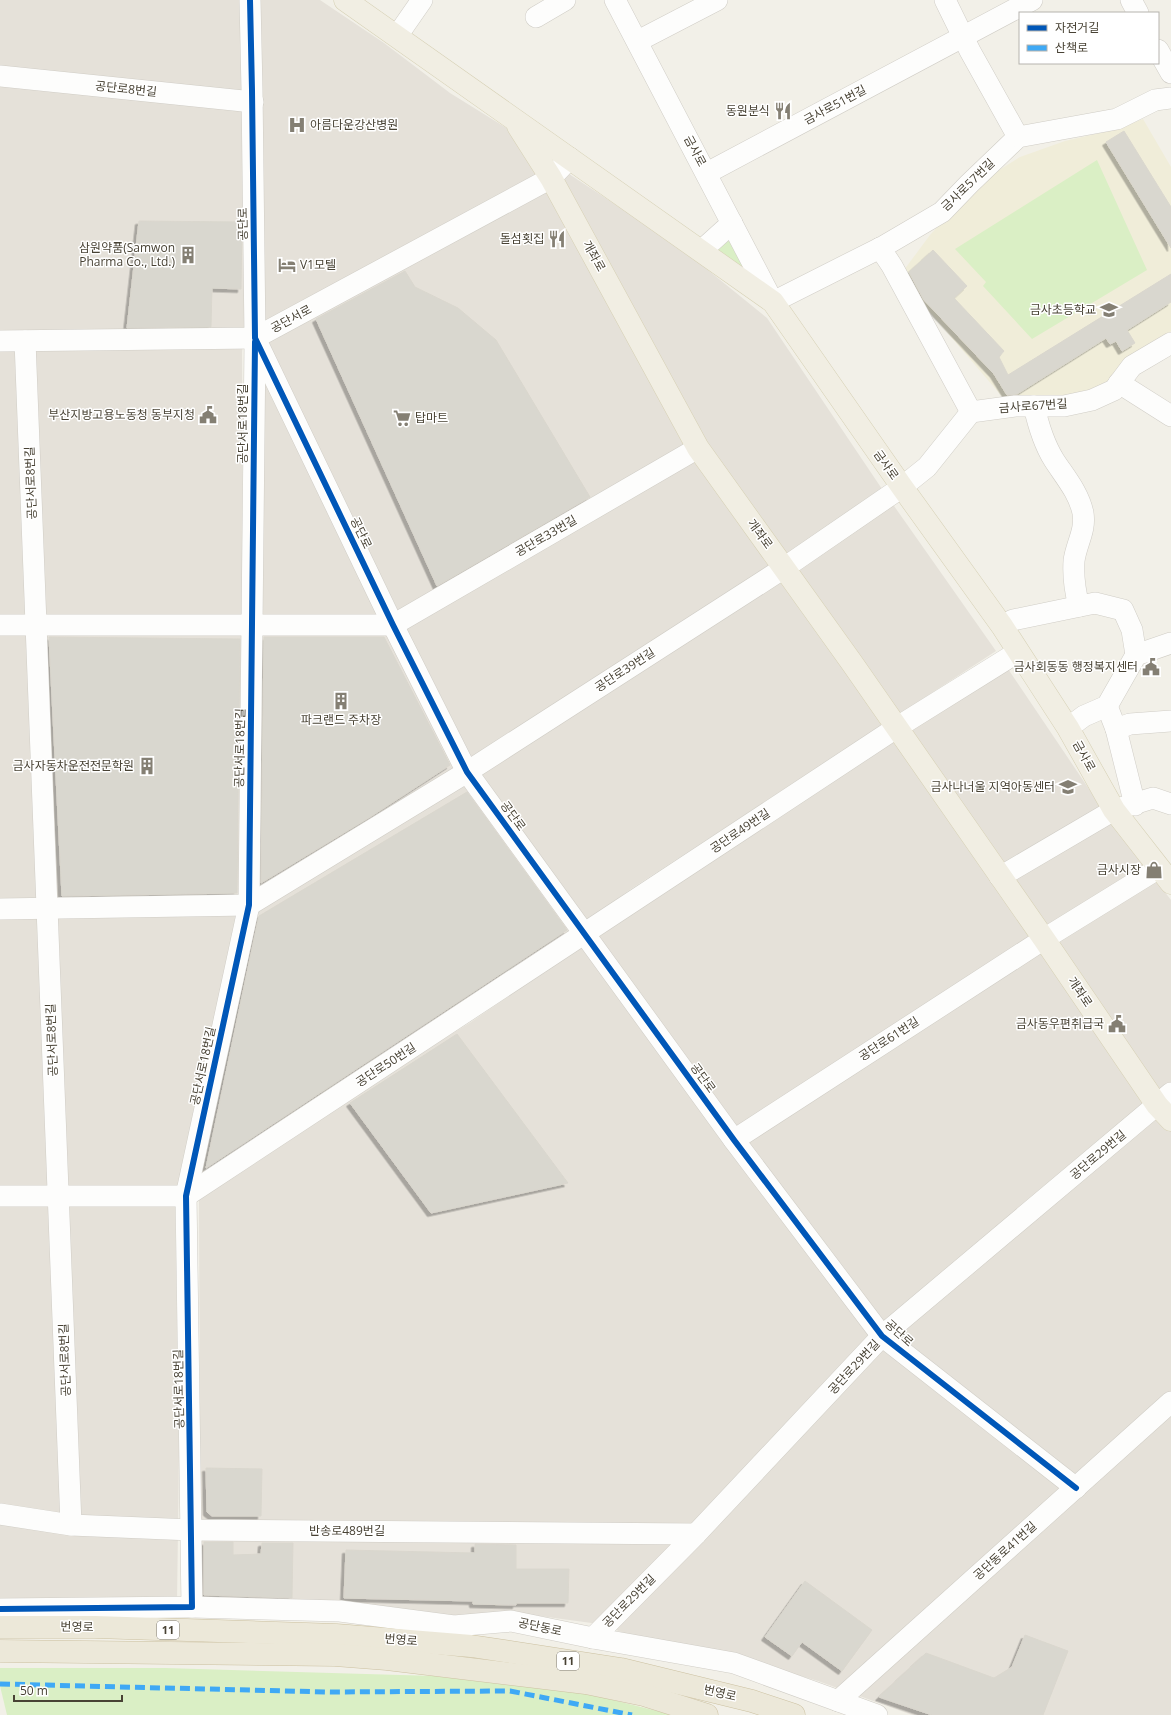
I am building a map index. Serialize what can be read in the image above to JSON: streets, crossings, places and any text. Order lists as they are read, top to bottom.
{
  "streets": {
    "highway": ["번영로", "11"],
    "main road": ["금사로", "개좌로"],
    "street": [
      "공단로8번길",
      "금사로51번길",
      "금사로57번길",
      "공단로",
      "공단서로",
      "금사로67번길",
      "공단서로18번길",
      "공단서로8번길",
      "공단로33번길",
      "공단로39번길",
      "공단로49번길",
      "공단로61번길",
      "공단로50번길",
      "공단로29번길",
      "반송로489번길",
      "공단동로41번길",
      "공단동로"
    ]
  },
  "crossings": [
    ["공단로8번길", "공단로"],
    ["금사로51번길", "금사로"],
    ["금사로", "금사로57번길"],
    ["금사로", "개좌로"],
    ["금사로", "공단서로"],
    ["공단로", "공단서로"],
    ["공단로", "공단서로18번길"],
    ["공단로", "공단로33번길"],
    ["공단로", "공단로39번길"],
    ["공단로", "공단로49번길"],
    ["공단로", "공단로61번길"],
    ["공단로", "공단로50번길"],
    ["공단로", "공단로29번길"],
    ["공단로", "공단동로41번길"],
    ["개좌로", "공단서로"],
    ["개좌로", "공단로33번길"],
    ["개좌로", "공단로39번길"],
    ["개좌로", "공단로49번길"],
    ["개좌로", "공단로61번길"],
    ["개좌로", "공단로29번길"],
    ["공단서로", "공단서로18번길"],
    ["공단서로", "공단서로8번길"],
    ["공단서로18번길", "공단로50번길"],
    ["공단서로18번길", "반송로489번길"],
    ["공단서로18번길", "공단동로"],
    ["공단서로8번길", "반송로489번길"],
    ["공단로49번길", "공단로50번길"],
    ["공단로29번길", "반송로489번길"],
    ["공단로29번길", "공단동로"],
    ["공단동로41번길", "공단동로"]
  ],
  "places": {
    "restaurant": ["동원분식", "돌섬횟집"],
    "hospital": ["아름다운강산병원"],
    "building": ["삼원약품(Samwon Pharma Co., Ltd.)", "파크랜드 주차장", "금사자동차운전전문학원"],
    "hotel": ["V1모텔"],
    "school or university": ["금사초등학교", "금사나너울 지역아동센터"],
    "public building": ["부산지방고용노동청 동부지청", "금사회동동 행정복지센터", "금사동우편취급국"],
    "supermarket": ["탑마트"],
    "shop": ["금사시장"]
  },
  "legend": ["자전거길", "산책로"],
  "scale_bar": "50 m"
}
